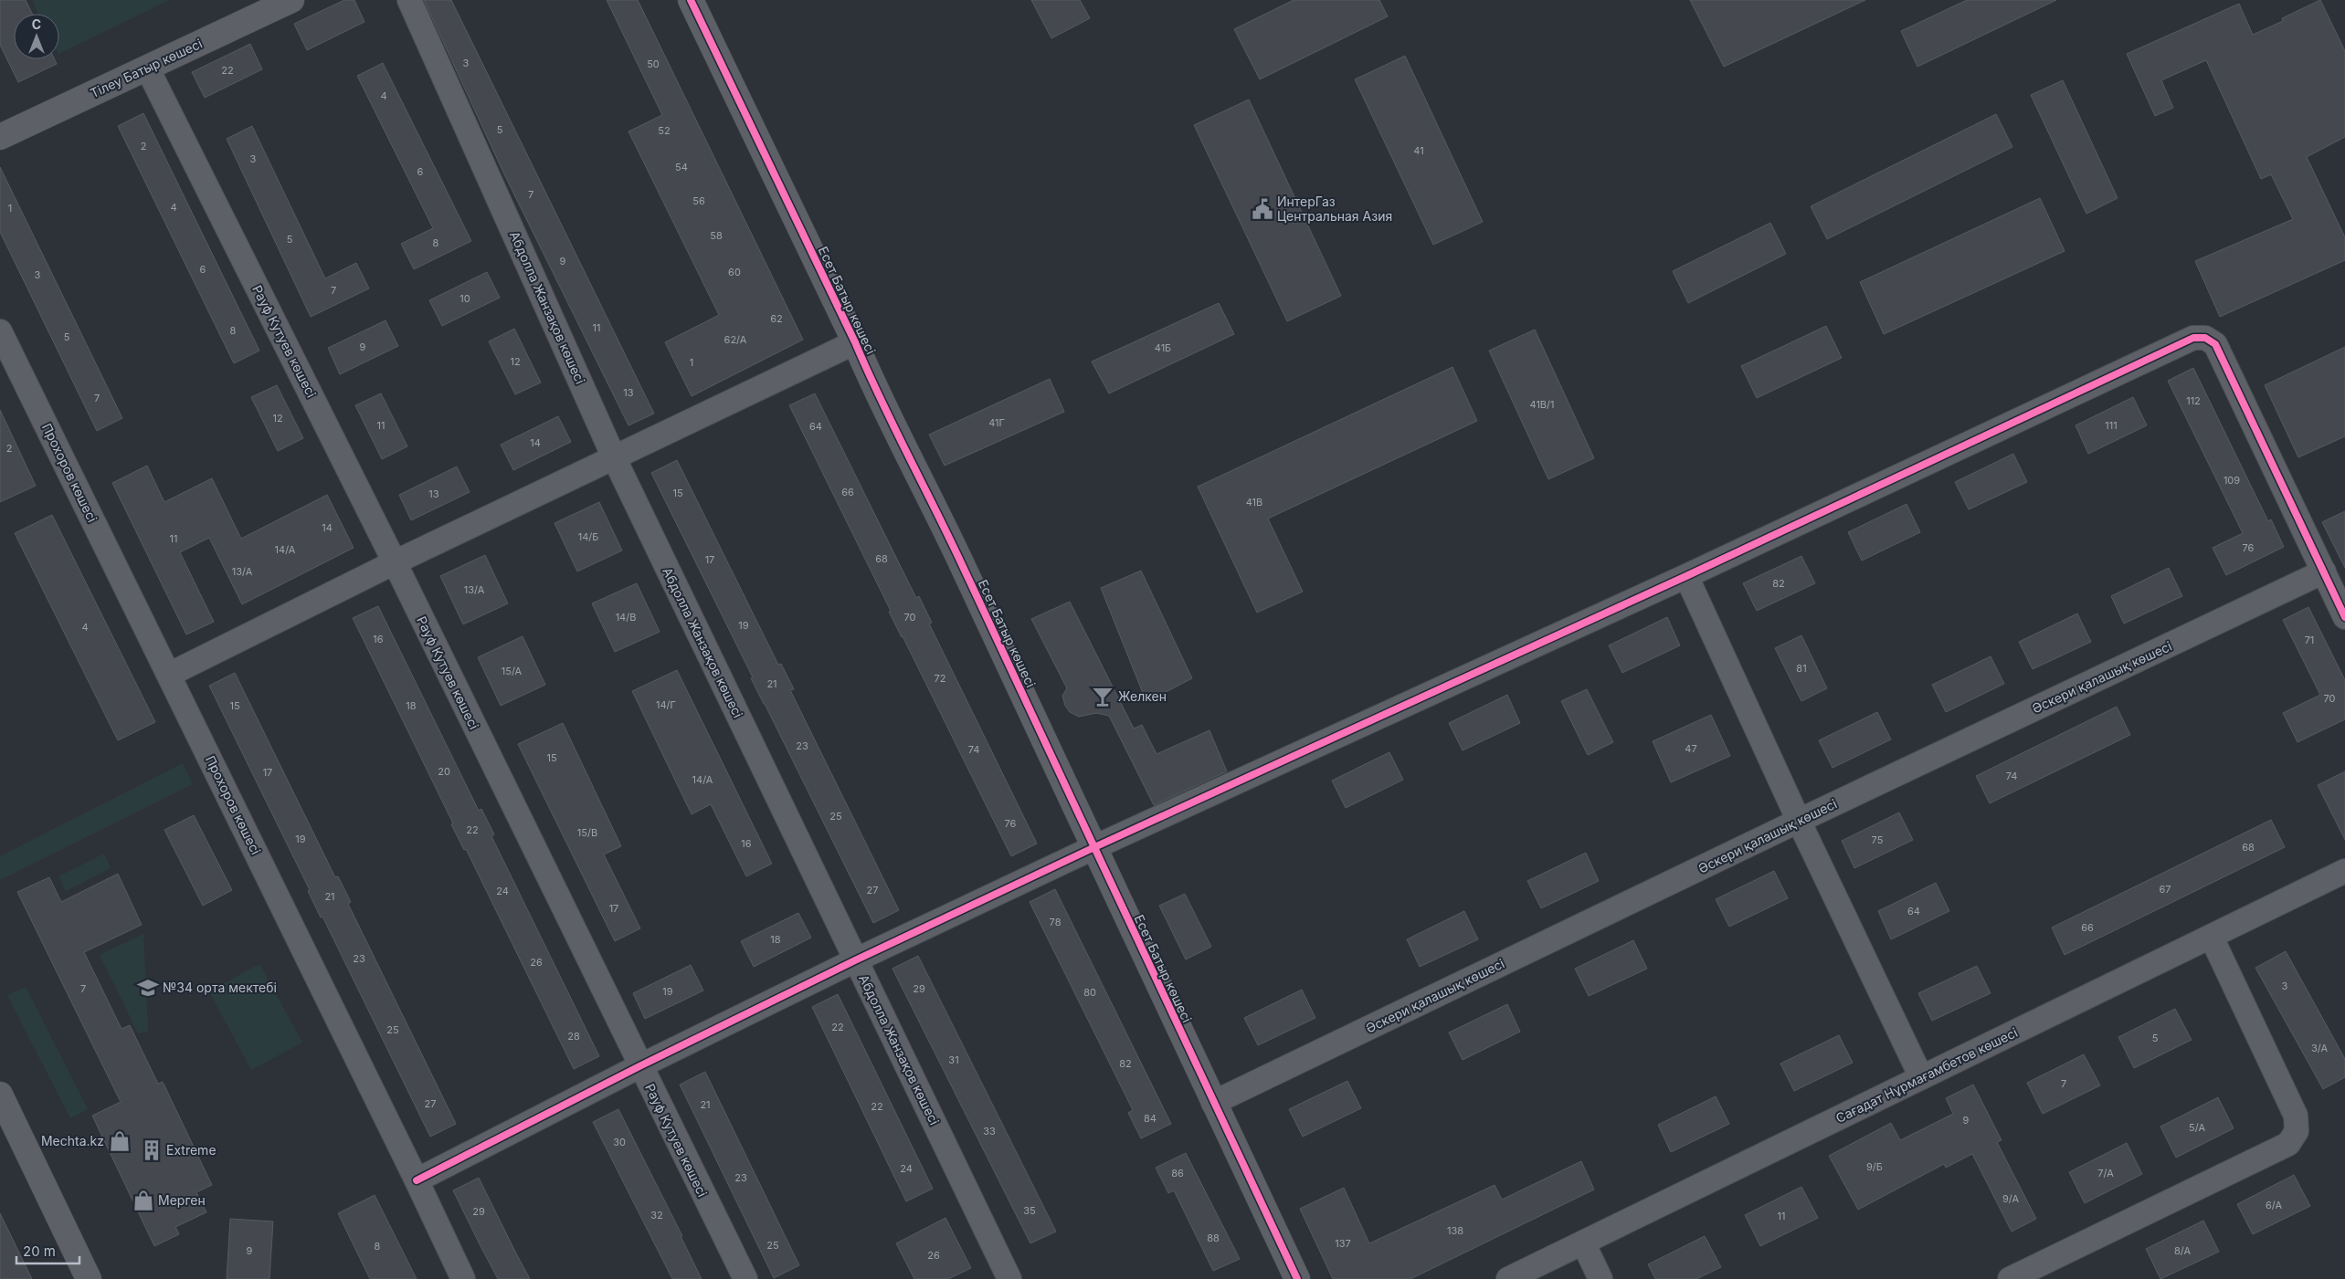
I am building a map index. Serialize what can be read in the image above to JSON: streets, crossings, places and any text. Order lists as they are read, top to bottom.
{
  "streets": {
    "street": [
      "Тілеу Батыр көшесі",
      "Есет Батыр көшесі",
      "Абдолла Жанзақов көшесі",
      "Рауф Кутуев көшесі",
      "Прохоров көшесі",
      "Әскери қалашық көшесі",
      "Сағадат Нұрмағамбетов көшесі"
    ]
  },
  "crossings": [
    ["Тілеу Батыр көшесі", "Рауф Кутуев көшесі"],
    ["Есет Батыр көшесі", "Әскери қалашық көшесі"]
  ],
  "places": {
    "public building": ["ИнтерГаз Центральная Азия"],
    "bar": ["Желкен"],
    "school or university": ["№34 орта мектебі"],
    "shop": ["Mechta.kz", "Мерген"],
    "building": ["Extreme"]
  },
  "house_numbers": [
    "3",
    "50",
    "22",
    "4",
    "5",
    "52",
    "2",
    "41",
    "3",
    "54",
    "6",
    "7",
    "56",
    "4",
    "1",
    "58",
    "5",
    "8",
    "9",
    "6",
    "60",
    "3",
    "7",
    "10",
    "62",
    "11",
    "8",
    "5",
    "62/А",
    "9",
    "41Б",
    "12",
    "1",
    "13",
    "7",
    "112",
    "41В/1",
    "12",
    "41Г",
    "11",
    "111",
    "64",
    "14",
    "2",
    "109",
    "66",
    "15",
    "13",
    "41В",
    "14",
    "14/Б",
    "11",
    "76",
    "14/А",
    "68",
    "17",
    "13/А",
    "82",
    "13/А",
    "14/В",
    "70",
    "19",
    "4",
    "16",
    "71",
    "81",
    "15/А",
    "72",
    "21",
    "70",
    "14/Г",
    "15",
    "18",
    "23",
    "47",
    "74",
    "15",
    "20",
    "17",
    "74",
    "14/А",
    "25",
    "76",
    "22",
    "15/В",
    "19",
    "75",
    "16",
    "68",
    "67",
    "27",
    "24",
    "21",
    "17",
    "64",
    "78",
    "66",
    "18",
    "23",
    "26",
    "3",
    "7",
    "29",
    "19",
    "80",
    "22",
    "25",
    "28",
    "5",
    "3/А",
    "31",
    "82",
    "7",
    "27",
    "21",
    "22",
    "84",
    "9",
    "5/А",
    "33",
    "30",
    "9/Б",
    "24",
    "86",
    "7/А",
    "23",
    "9/А",
    "6/А",
    "35",
    "29",
    "32",
    "11",
    "138",
    "88",
    "137",
    "25",
    "8",
    "9",
    "8/А",
    "26"
  ],
  "scale_bar": "20 m",
  "north": "top"
}
